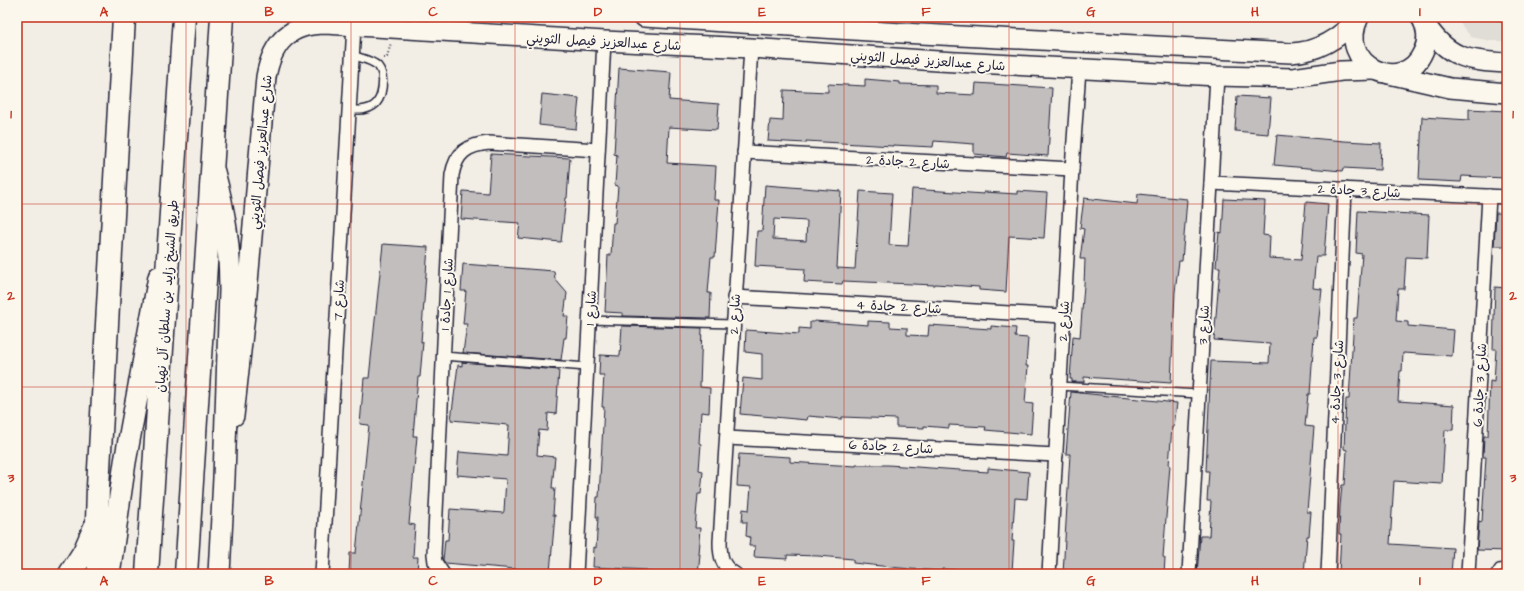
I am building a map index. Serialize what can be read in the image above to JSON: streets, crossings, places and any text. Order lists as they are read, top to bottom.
{
  "streets": {
    "highway": ["طريق الشيخ زايد بن سلطان آل نهيان"],
    "street": [
      "شارع عبدالعزيز فيصل الثويني",
      "شارع 2 جادة 2",
      "شارع 3 جادة 2",
      "شارع 1 جادة 1",
      "شارع 7",
      "شارع 2 جادة 4",
      "شارع 1",
      "شارع 2",
      "شارع 3",
      "شارع 3 جادة 4",
      "شارع 3 جادة 6",
      "شارع 2 جادة 6"
    ]
  },
  "crossings": [
    ["شارع عبدالعزيز فيصل الثويني", "شارع 7"],
    ["شارع عبدالعزيز فيصل الثويني", "شارع 1"],
    ["شارع عبدالعزيز فيصل الثويني", "شارع 2"],
    ["شارع عبدالعزيز فيصل الثويني", "شارع 3"],
    ["شارع 2 جادة 2", "شارع 2"],
    ["شارع 3 جادة 2", "شارع 3"],
    ["شارع 3 جادة 2", "شارع 3 جادة 4"],
    ["شارع 3 جادة 2", "شارع 3 جادة 6"],
    ["شارع 1 جادة 1", "شارع 1"],
    ["شارع 2 جادة 4", "شارع 2"],
    ["شارع 2", "شارع 2 جادة 6"]
  ],
  "grid": {
    "columns": [
      "A",
      "B",
      "C",
      "D",
      "E",
      "F",
      "G",
      "H",
      "I"
    ],
    "rows": ["1", "2", "3"]
  }
}
